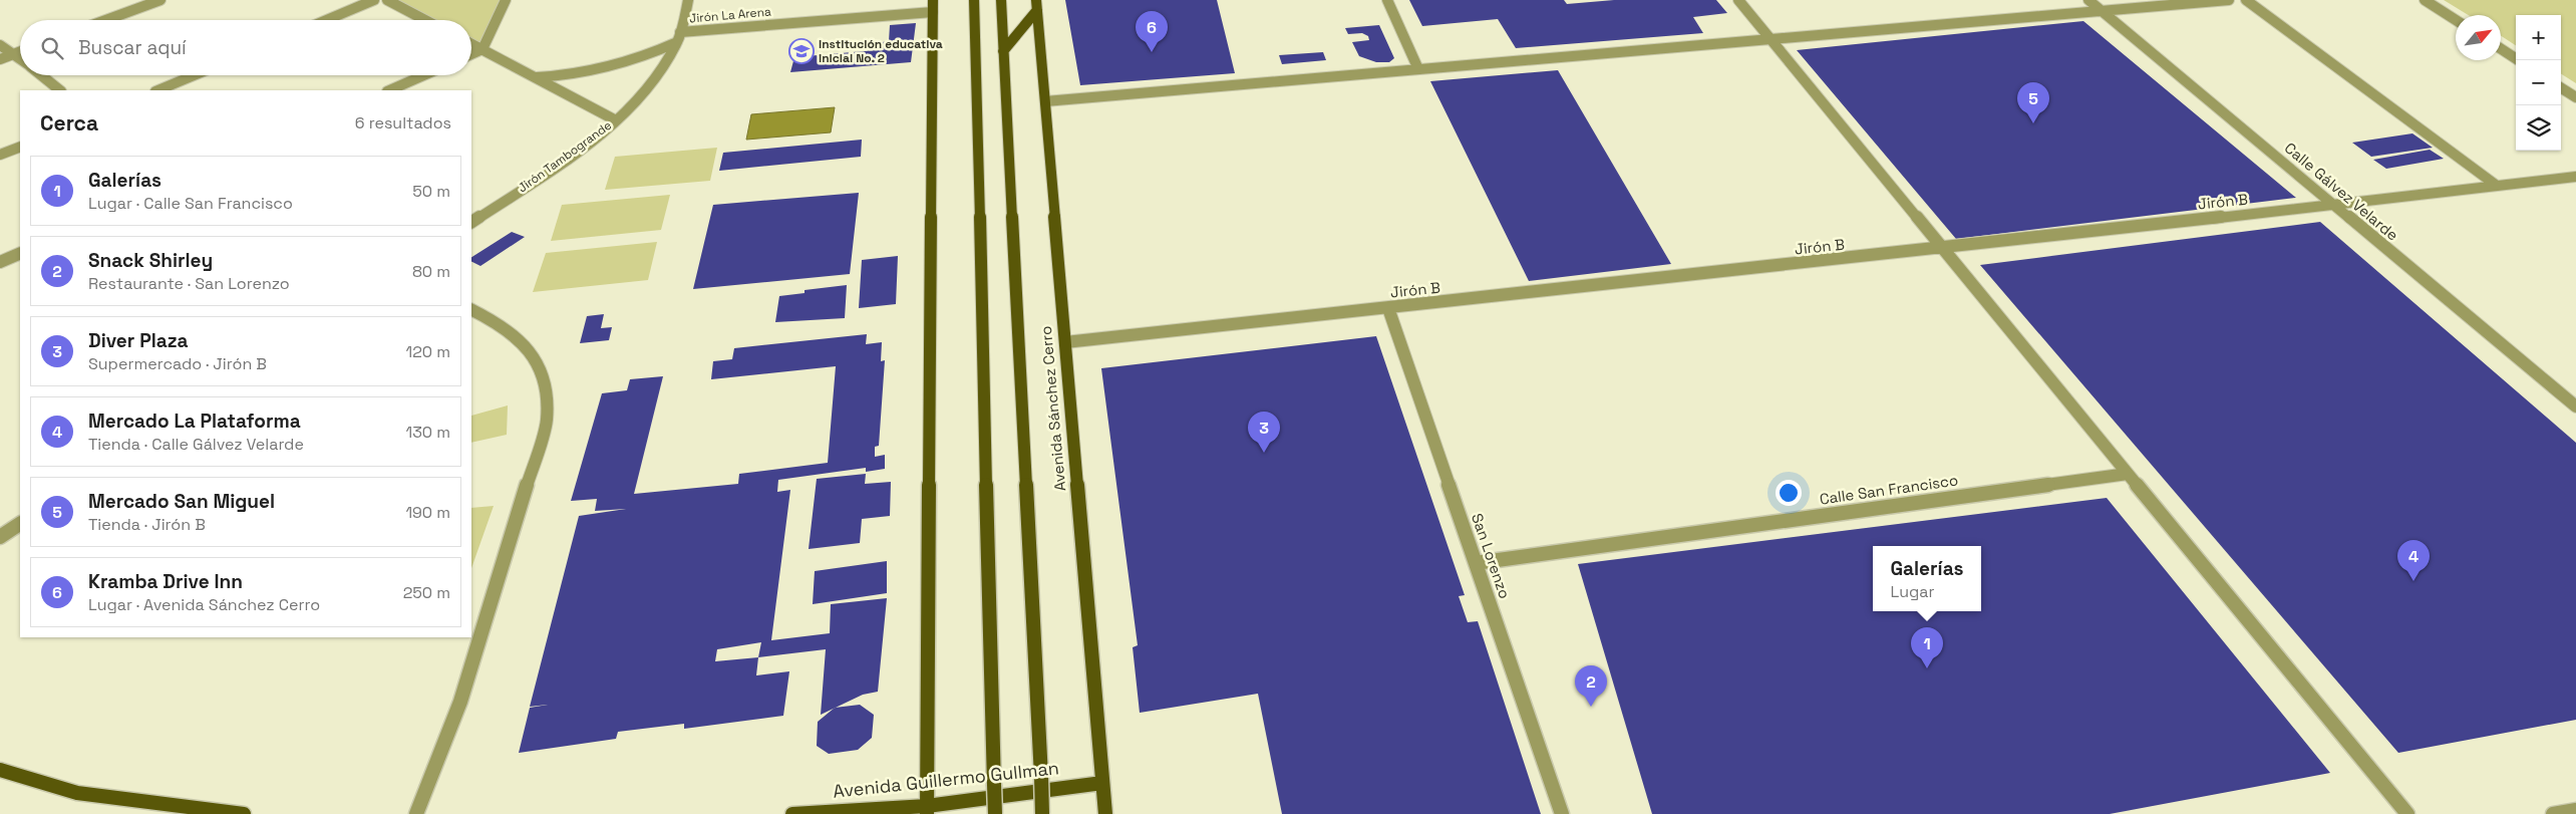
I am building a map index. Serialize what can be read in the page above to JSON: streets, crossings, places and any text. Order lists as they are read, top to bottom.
{
  "streets": {
    "main road": ["Avenida Sánchez Cerro", "Avenida Guillermo Gullman"],
    "street": [
      "Jirón La Arena",
      "Jirón Tambogrande",
      "Calle Gálvez Velarde",
      "Jirón B",
      "Calle San Francisco",
      "San Lorenzo"
    ]
  },
  "crossings": [
    ["Jirón La Arena", "Jirón Tambogrande"],
    ["Calle Gálvez Velarde", "Jirón B"],
    ["Jirón B", "Avenida Sánchez Cerro"],
    ["Jirón B", "San Lorenzo"],
    ["Avenida Sánchez Cerro", "Avenida Guillermo Gullman"],
    ["Calle San Francisco", "San Lorenzo"]
  ],
  "places": {
    "school or university": ["Institución educativa inicial No. 2"]
  },
  "north": "top right",
  "page": {
    "pins": [
      "6",
      "5",
      "3",
      "4",
      "1",
      "2"
    ],
    "map_buttons": ["+", "−"],
    "search": "Buscar aquí",
    "heading": ["Cerca", "6 resultados"],
    "list": [
      {
        "mark": "1",
        "name": "Galerías",
        "note": "Lugar · Calle San Francisco",
        "value": "50 m"
      },
      {
        "mark": "2",
        "name": "Snack Shirley",
        "note": "Restaurante · San Lorenzo",
        "value": "80 m"
      },
      {
        "mark": "3",
        "name": "Diver Plaza",
        "note": "Supermercado · Jirón B",
        "value": "120 m"
      },
      {
        "mark": "4",
        "name": "Mercado La Plataforma",
        "note": "Tienda · Calle Gálvez Velarde",
        "value": "130 m"
      },
      {
        "mark": "5",
        "name": "Mercado San Miguel",
        "note": "Tienda · Jirón B",
        "value": "190 m"
      },
      {
        "mark": "6",
        "name": "Kramba Drive Inn",
        "note": "Lugar · Avenida Sánchez Cerro",
        "value": "250 m"
      }
    ],
    "popup": ["Galerías", "Lugar"]
  }
}
